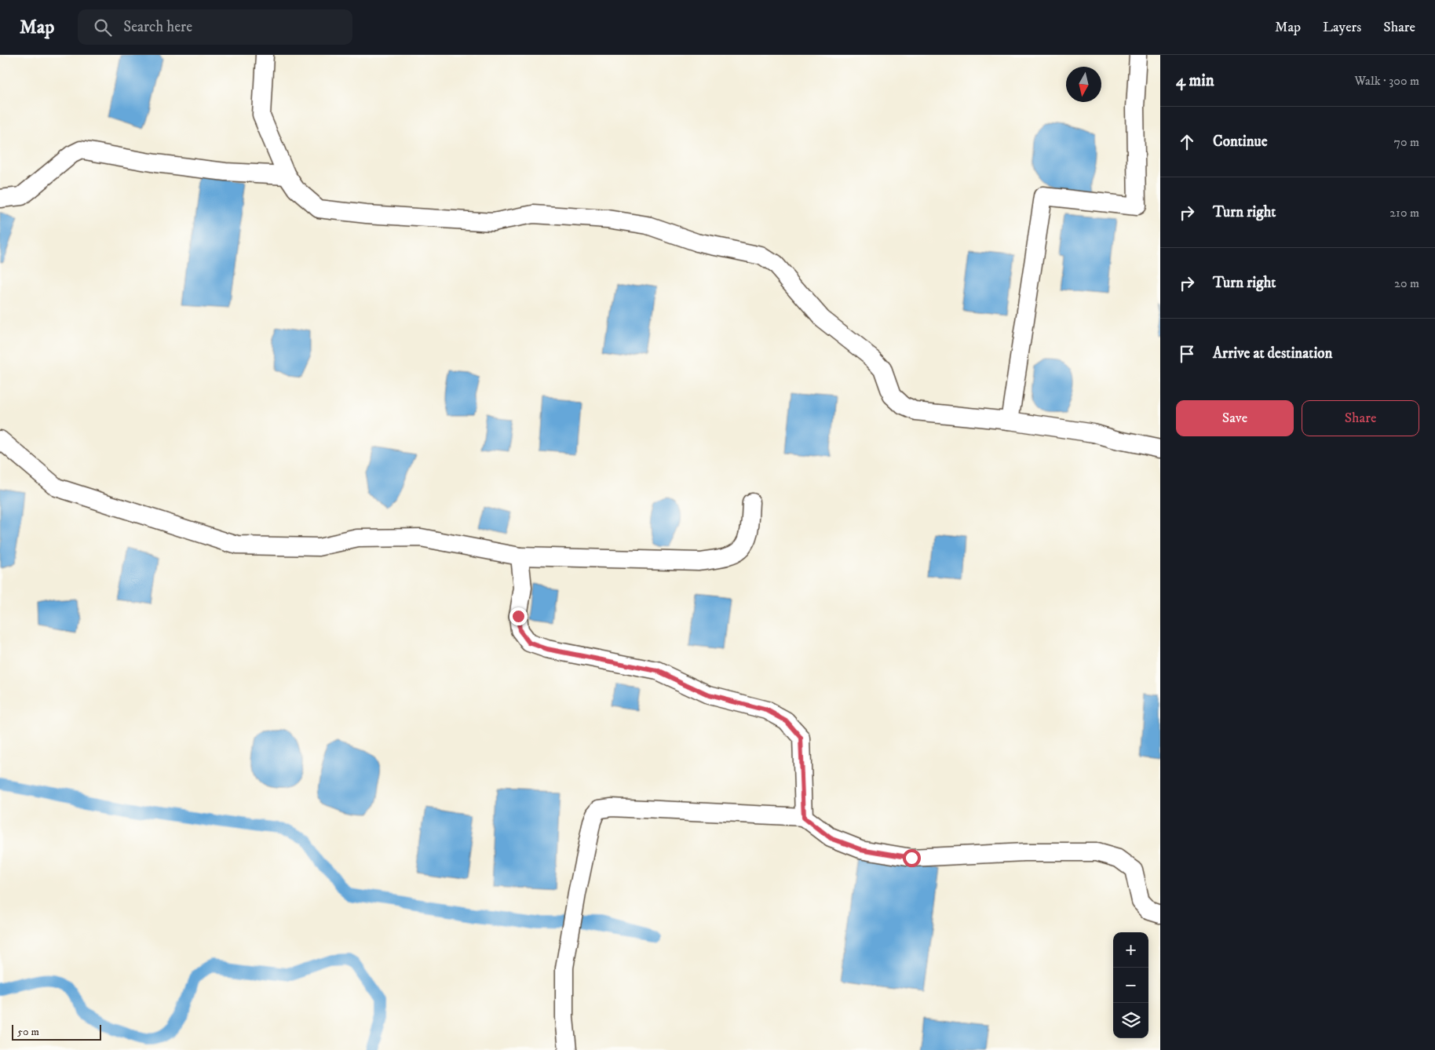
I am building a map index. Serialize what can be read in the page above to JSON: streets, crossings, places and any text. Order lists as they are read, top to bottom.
{
  "scale_bar": "50 m",
  "north": "bottom",
  "page": {
    "header": "Map",
    "search": "Search here",
    "nav": ["Map", "Layers", "Share"],
    "heading": ["4 min", "Walk · 300 m"],
    "list": [
      ["Continue", "70 m"],
      ["Turn right", "210 m"],
      ["Turn right", "20 m"],
      "Arrive at destination"
    ],
    "buttons": ["Save", "Share"],
    "map_buttons": ["+", "−"],
    "scale": "50 m"
  }
}
